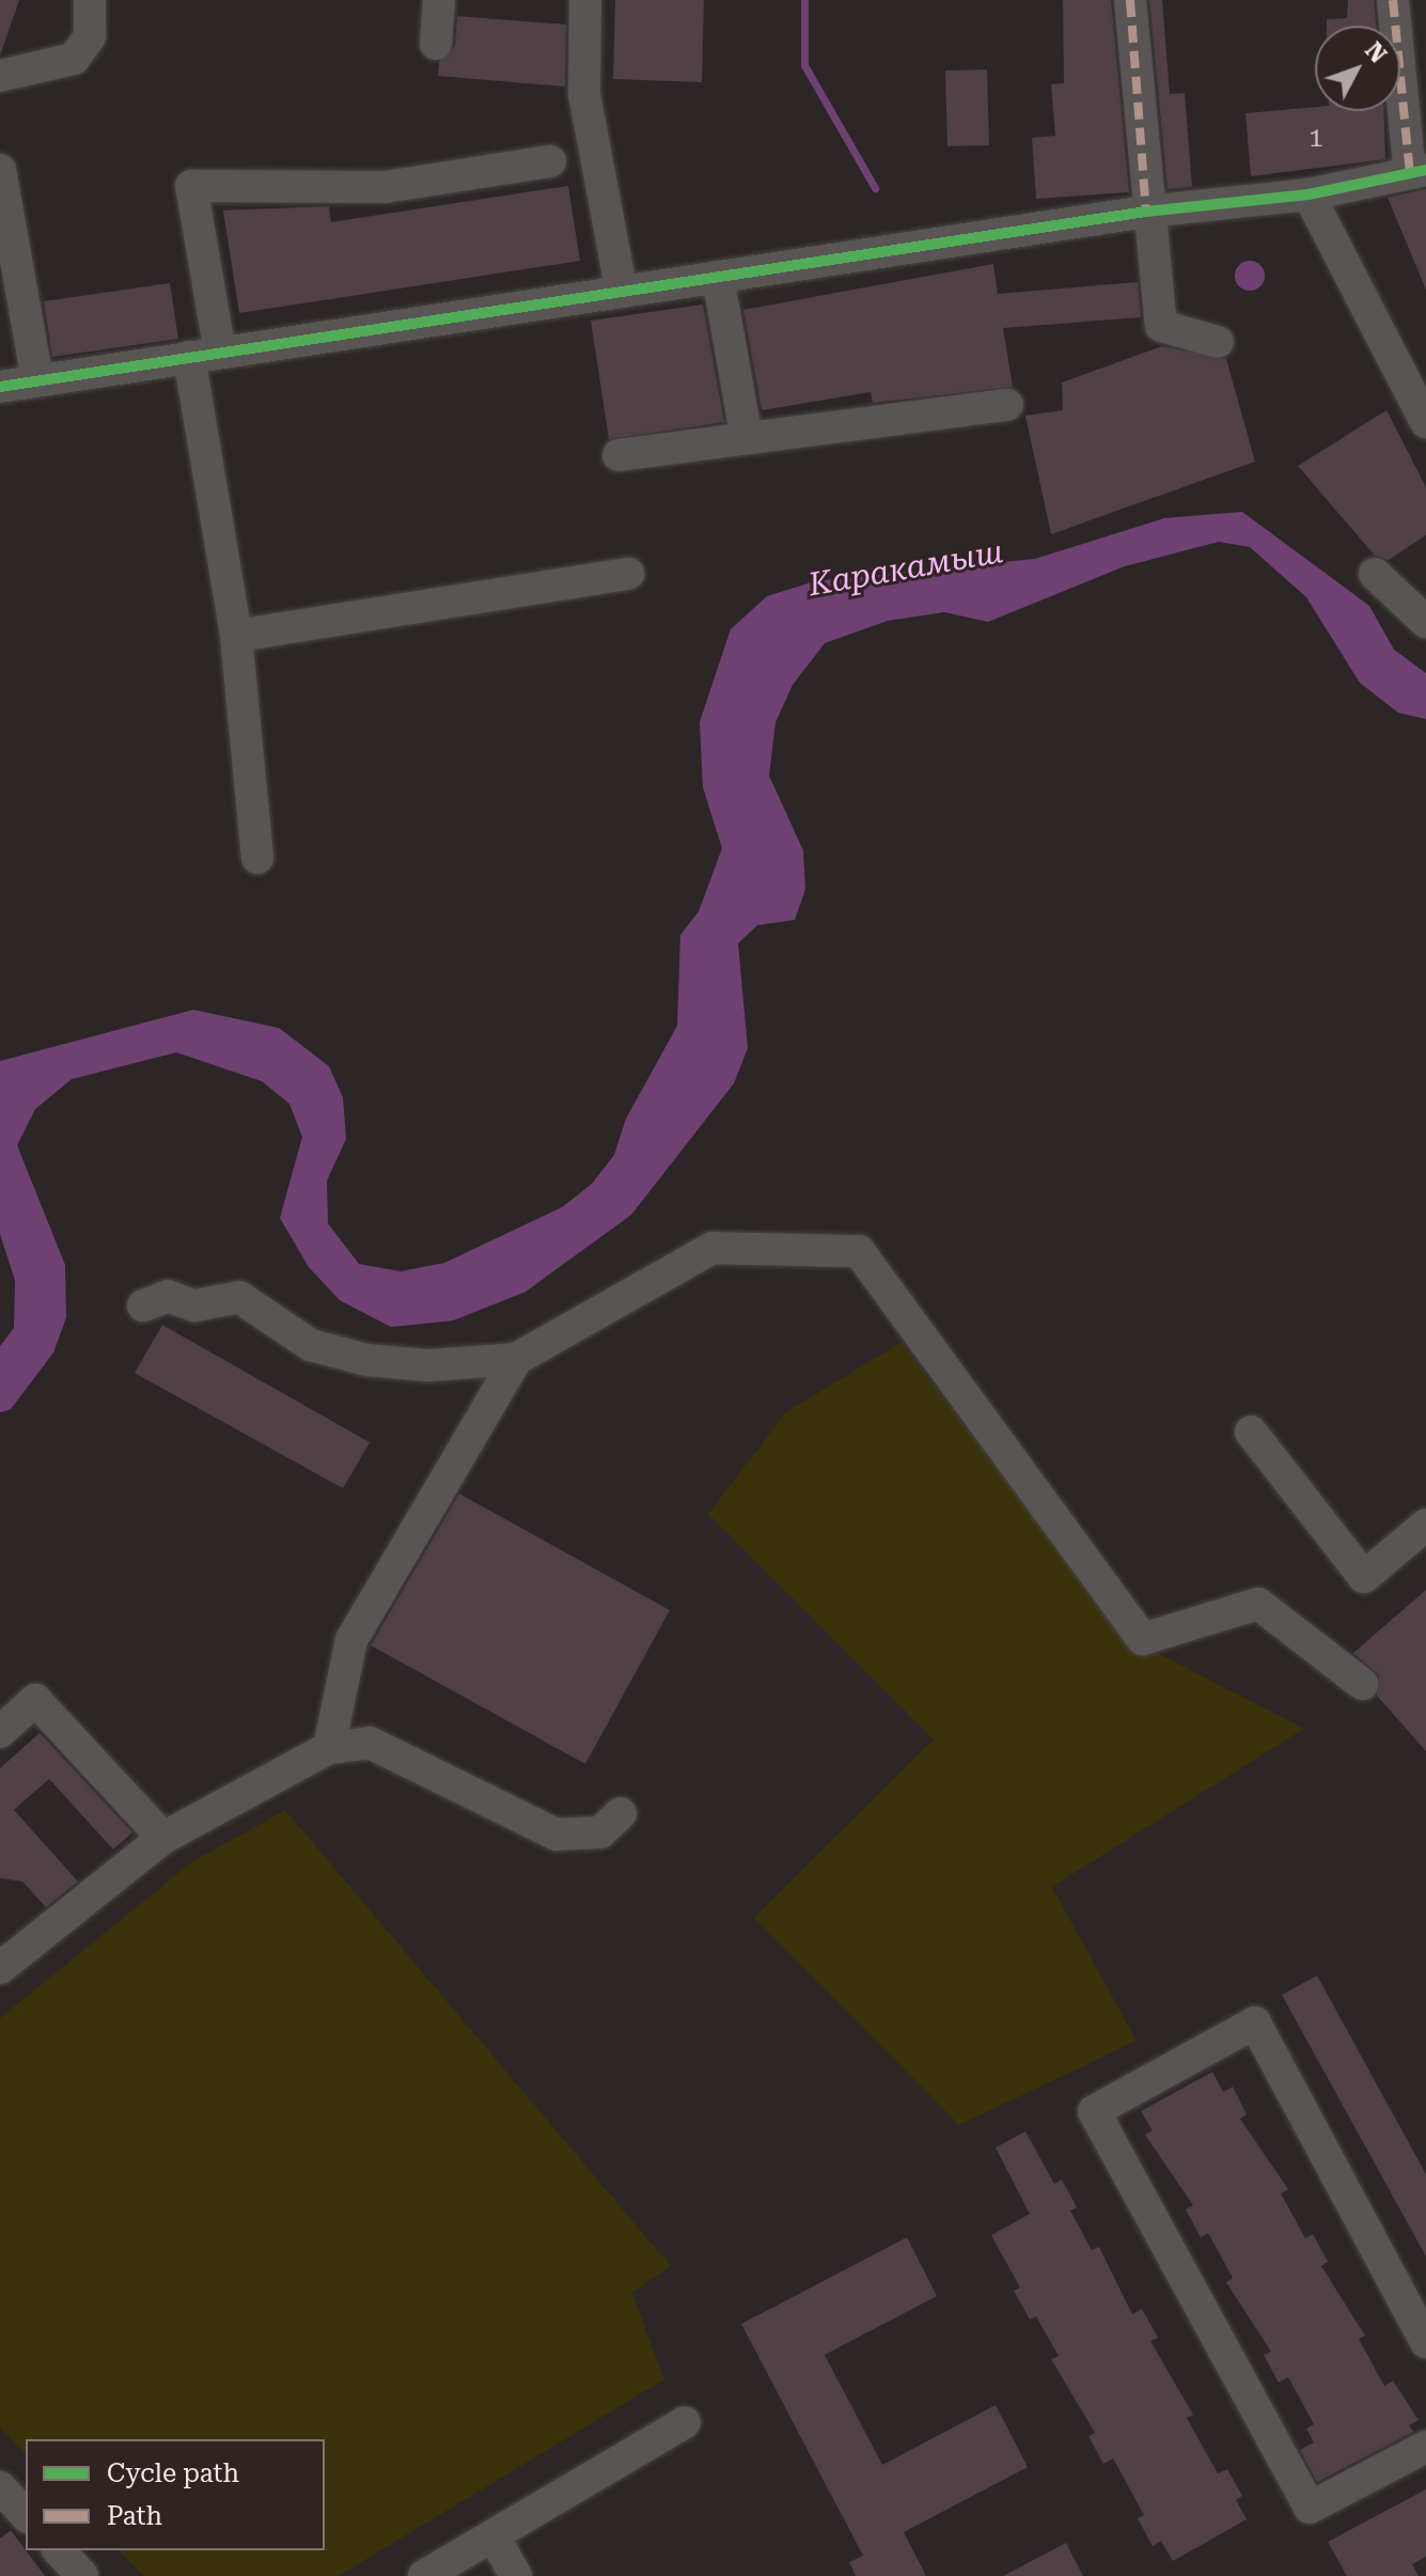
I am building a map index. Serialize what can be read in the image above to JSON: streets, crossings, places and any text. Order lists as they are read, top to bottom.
{
  "water": ["Каракамыш"],
  "house_numbers": ["1"],
  "legend": ["Cycle path", "Path"],
  "north": "top right"
}
